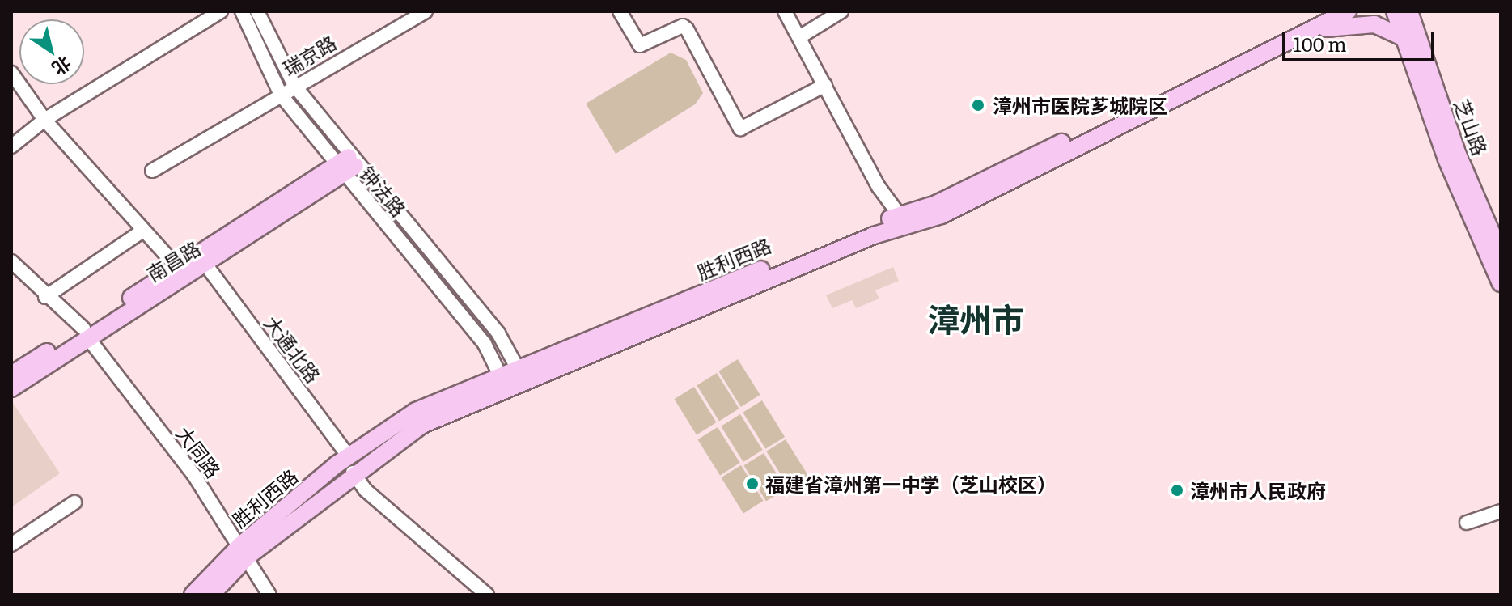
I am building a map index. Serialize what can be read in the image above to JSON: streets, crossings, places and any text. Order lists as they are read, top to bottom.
{
  "streets": {
    "main road": ["芝山路", "胜利西路", "南昌路"],
    "street": [
      "瑞京路",
      "钟法路",
      "大通北路",
      "大同路"
    ]
  },
  "crossings": [
    ["瑞京路", "钟法路"],
    ["钟法路", "胜利西路"],
    ["钟法路", "南昌路"],
    ["胜利西路", "大通北路"],
    ["胜利西路", "大同路"],
    ["南昌路", "大通北路"],
    ["南昌路", "大同路"]
  ],
  "districts": ["漳州市"],
  "places": ["漳州市医院芗城院区", "福建省漳州第一中学（芝山校区）", "漳州市人民政府"],
  "scale_bar": "100 m",
  "north": "bottom right"
}
